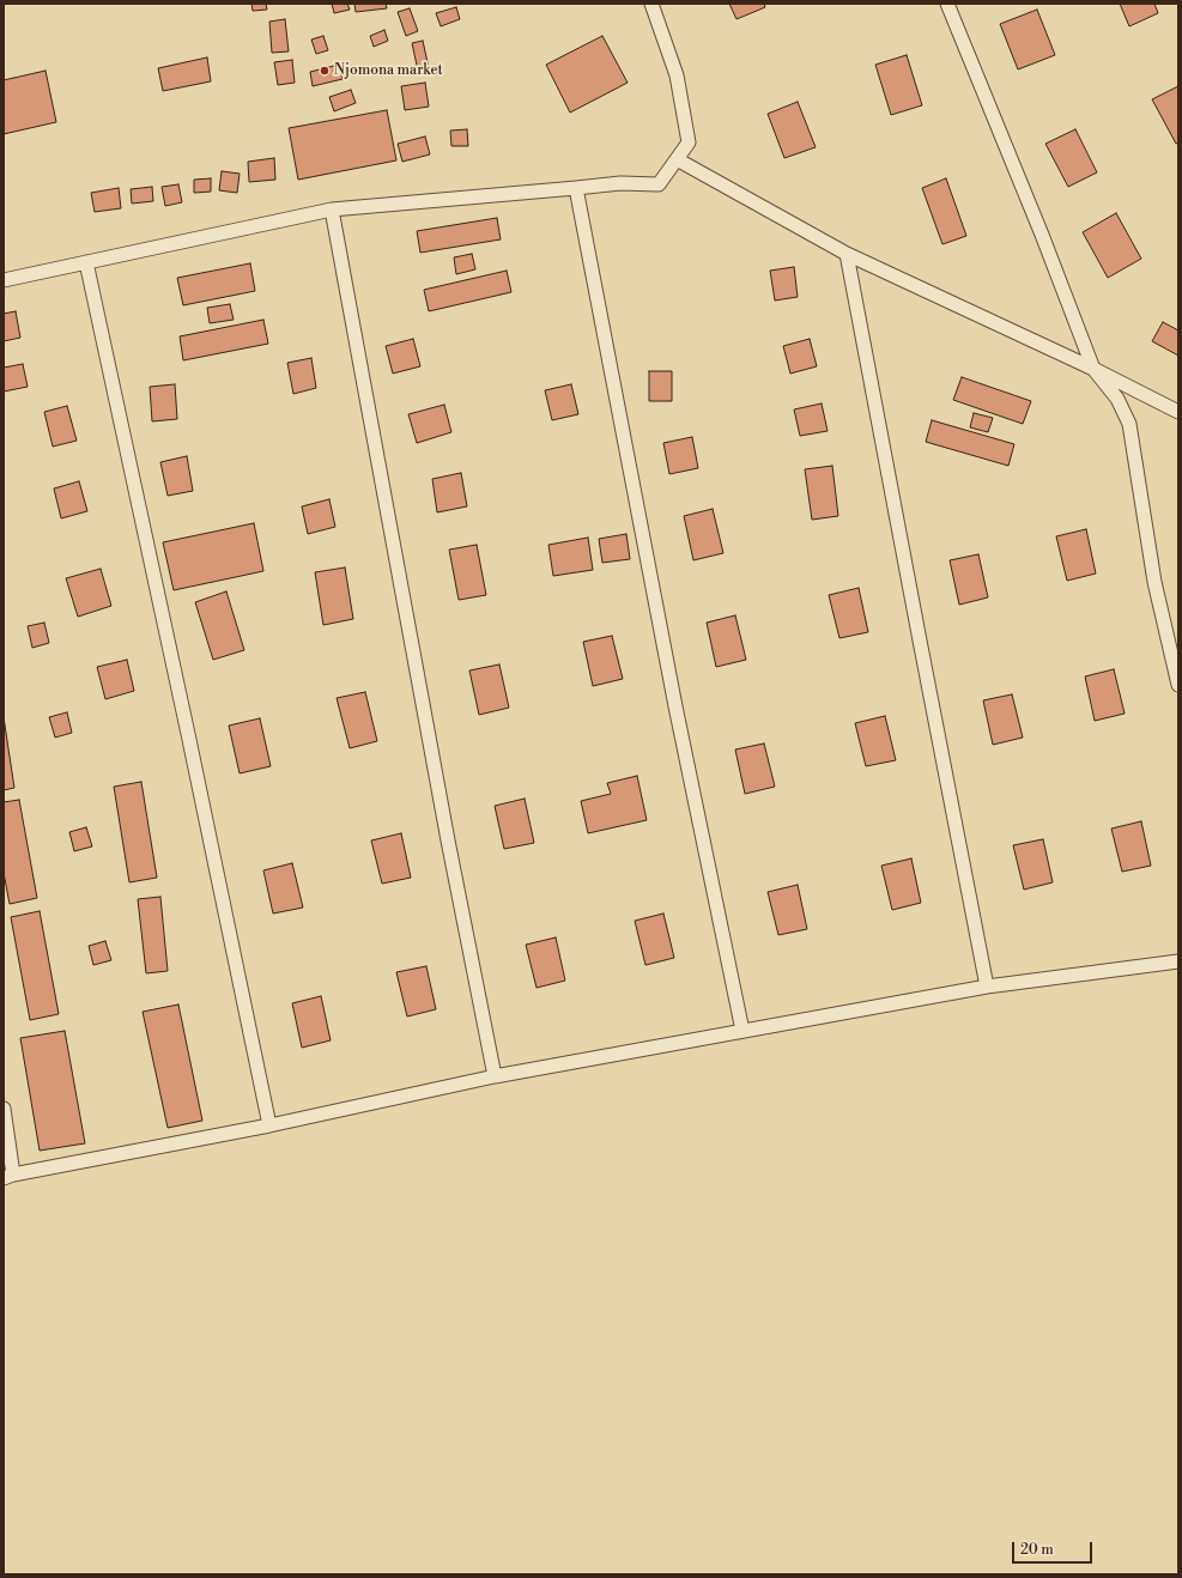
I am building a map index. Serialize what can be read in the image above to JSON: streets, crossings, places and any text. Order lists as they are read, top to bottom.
{
  "places": ["Njomona market"],
  "scale_bar": "20 m"
}
